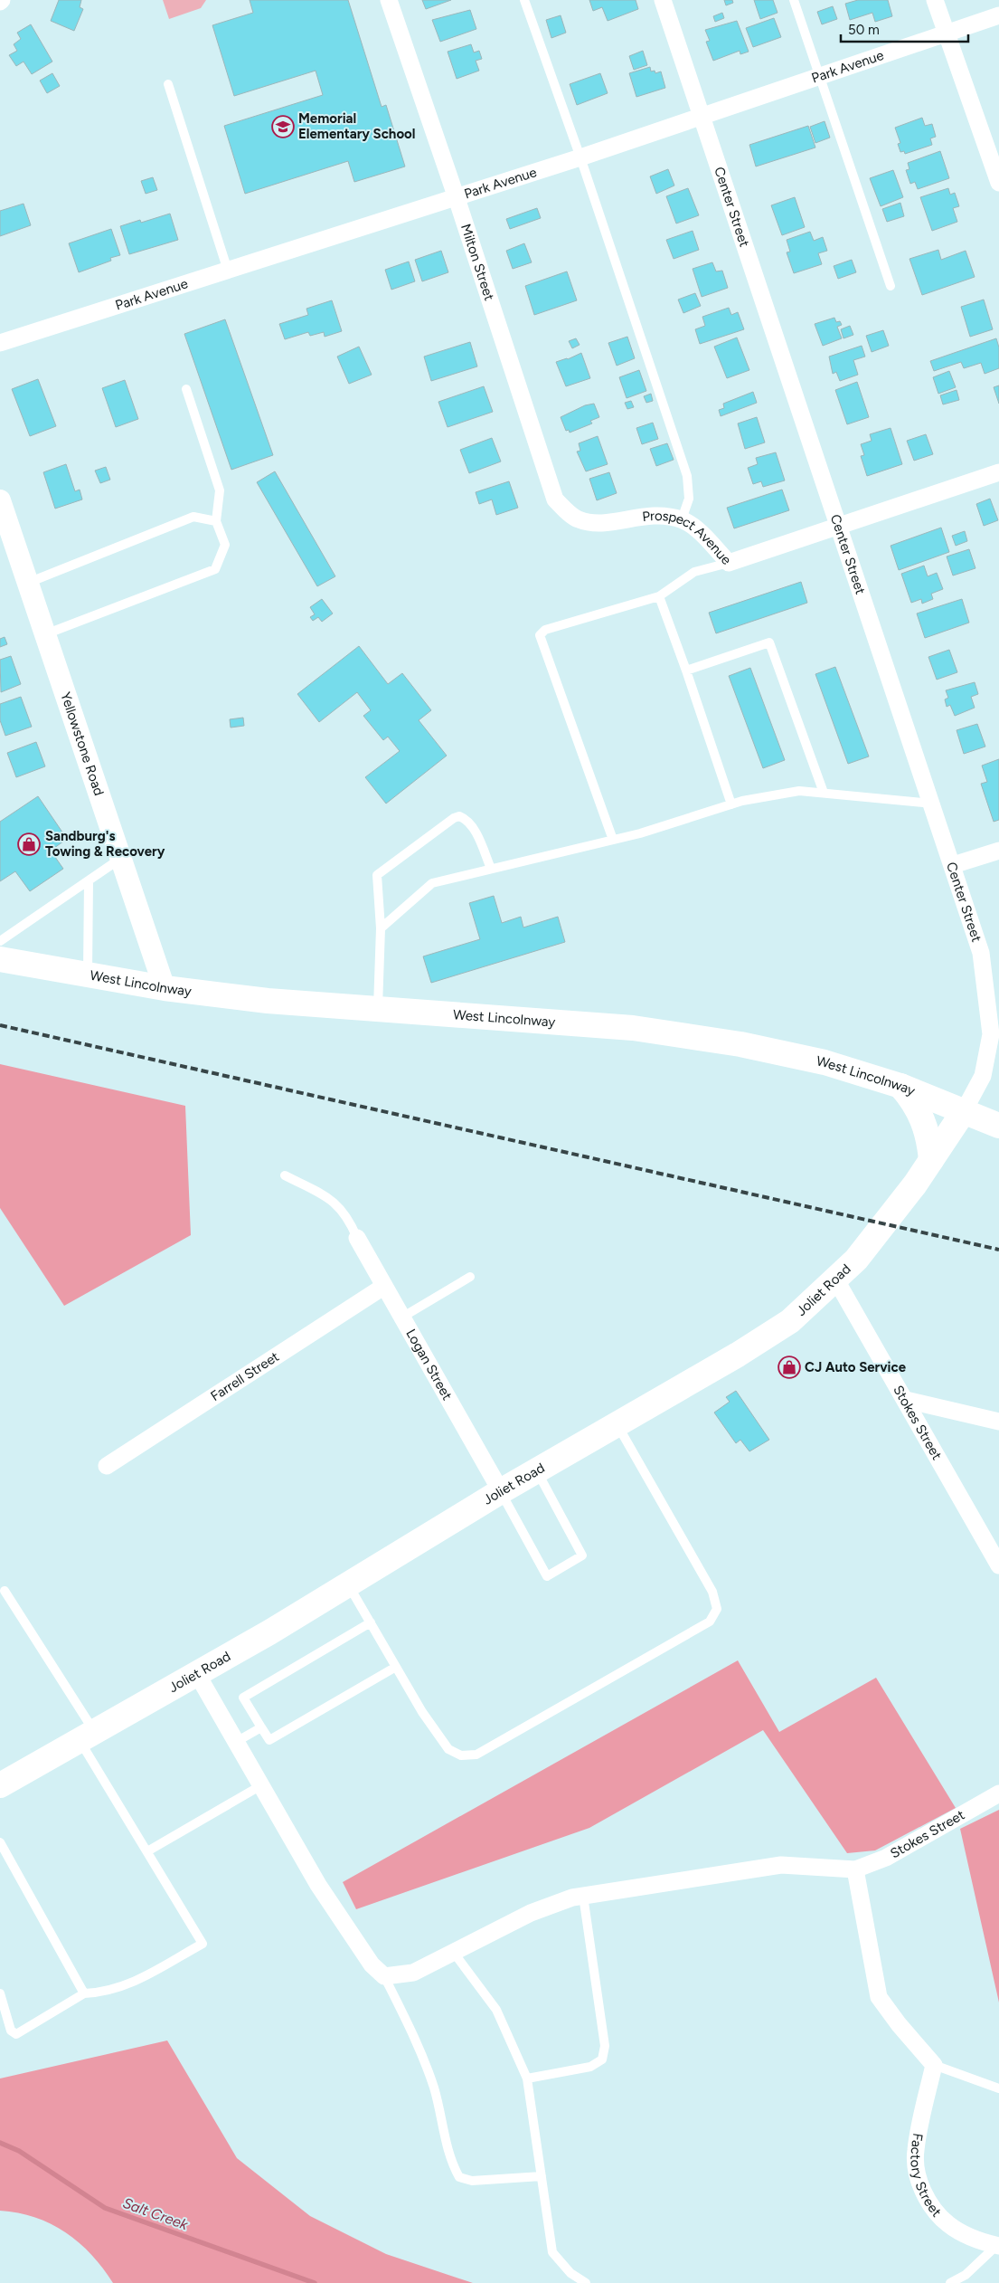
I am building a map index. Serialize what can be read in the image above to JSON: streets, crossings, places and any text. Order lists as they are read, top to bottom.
{
  "streets": {
    "main road": ["West Lincolnway", "Joliet Road"],
    "street": [
      "Park Avenue",
      "Center Street",
      "Milton Street",
      "Prospect Avenue",
      "Yellowstone Road",
      "Logan Street",
      "Farrell Street",
      "Stokes Street",
      "Factory Street"
    ]
  },
  "crossings": [
    ["Park Avenue", "Center Street"],
    ["Park Avenue", "Milton Street"],
    ["Center Street", "Prospect Avenue"],
    ["Center Street", "West Lincolnway"],
    ["Center Street", "Joliet Road"],
    ["Milton Street", "Prospect Avenue"],
    ["Yellowstone Road", "West Lincolnway"],
    ["West Lincolnway", "Joliet Road"],
    ["Joliet Road", "Logan Street"],
    ["Joliet Road", "Stokes Street"],
    ["Logan Street", "Farrell Street"]
  ],
  "water": ["Salt Creek"],
  "places": {
    "school or university": ["Memorial Elementary School"],
    "shop": ["Sandburg's Towing & Recovery", "CJ Auto Service"]
  },
  "scale_bar": "50 m"
}
